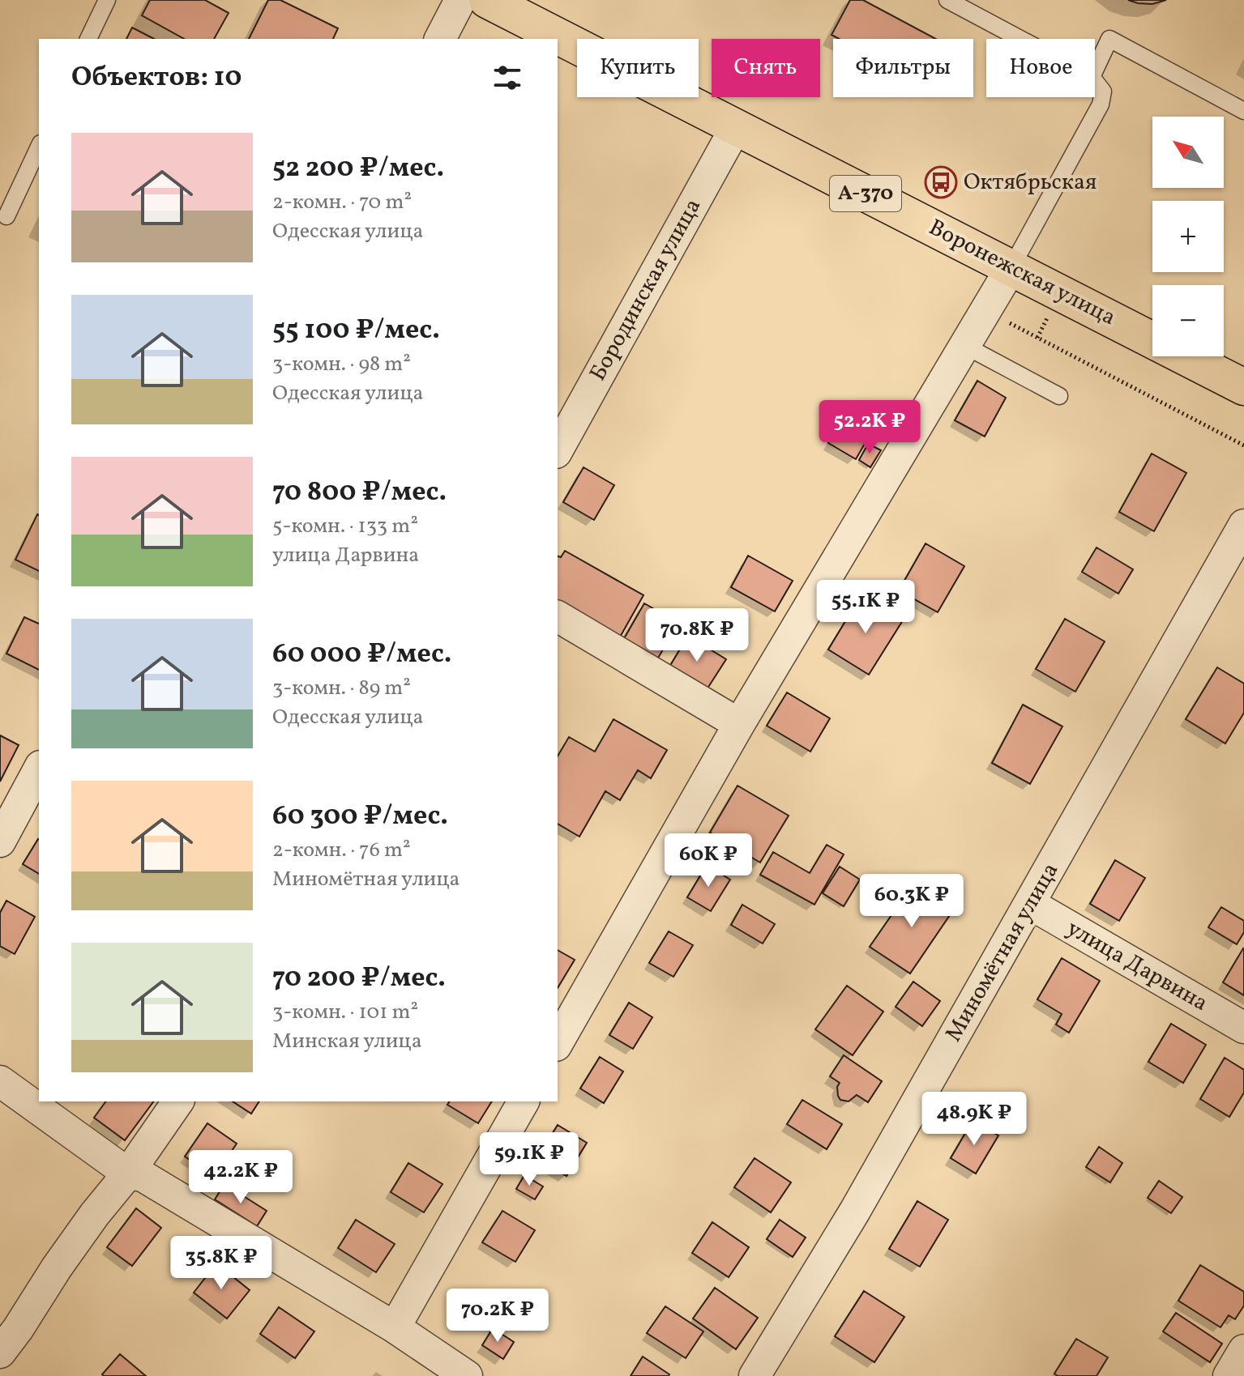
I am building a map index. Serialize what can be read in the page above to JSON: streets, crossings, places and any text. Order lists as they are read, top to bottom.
{
  "streets": {
    "highway": ["А-370", "Воронежская улица"],
    "street": ["Бородинская улица", "Миномётная улица", "улица Дарвина"]
  },
  "crossings": [
    ["Воронежская улица", "Бородинская улица"],
    ["Миномётная улица", "улица Дарвина"]
  ],
  "places": {
    "bus stop": ["Октябрьская"]
  },
  "north": "top left",
  "page": {
    "chip": [
      "Купить",
      "Снять",
      "Фильтры",
      "Новое"
    ],
    "heading": "Объектов: 10",
    "map_buttons": ["+", "−"],
    "list": [
      {
        "name": "52 200 ₽/мес.",
        "note": "2-комн. · 70 m² · Одесская улица"
      },
      {
        "name": "55 100 ₽/мес.",
        "note": "3-комн. · 98 m² · Одесская улица"
      },
      {
        "name": "70 800 ₽/мес.",
        "note": "5-комн. · 133 m² · улица Дарвина"
      },
      {
        "name": "60 000 ₽/мес.",
        "note": "3-комн. · 89 m² · Одесская улица"
      },
      {
        "name": "60 300 ₽/мес.",
        "note": "2-комн. · 76 m² · Миномётная улица"
      },
      {
        "name": "70 200 ₽/мес.",
        "note": "3-комн. · 101 m² · Минская улица"
      }
    ],
    "price": [
      "52.2K ₽",
      "55.1K ₽",
      "70.8K ₽",
      "60K ₽",
      "60.3K ₽",
      "48.9K ₽",
      "59.1K ₽",
      "42.2K ₽",
      "35.8K ₽",
      "70.2K ₽"
    ]
  }
}
